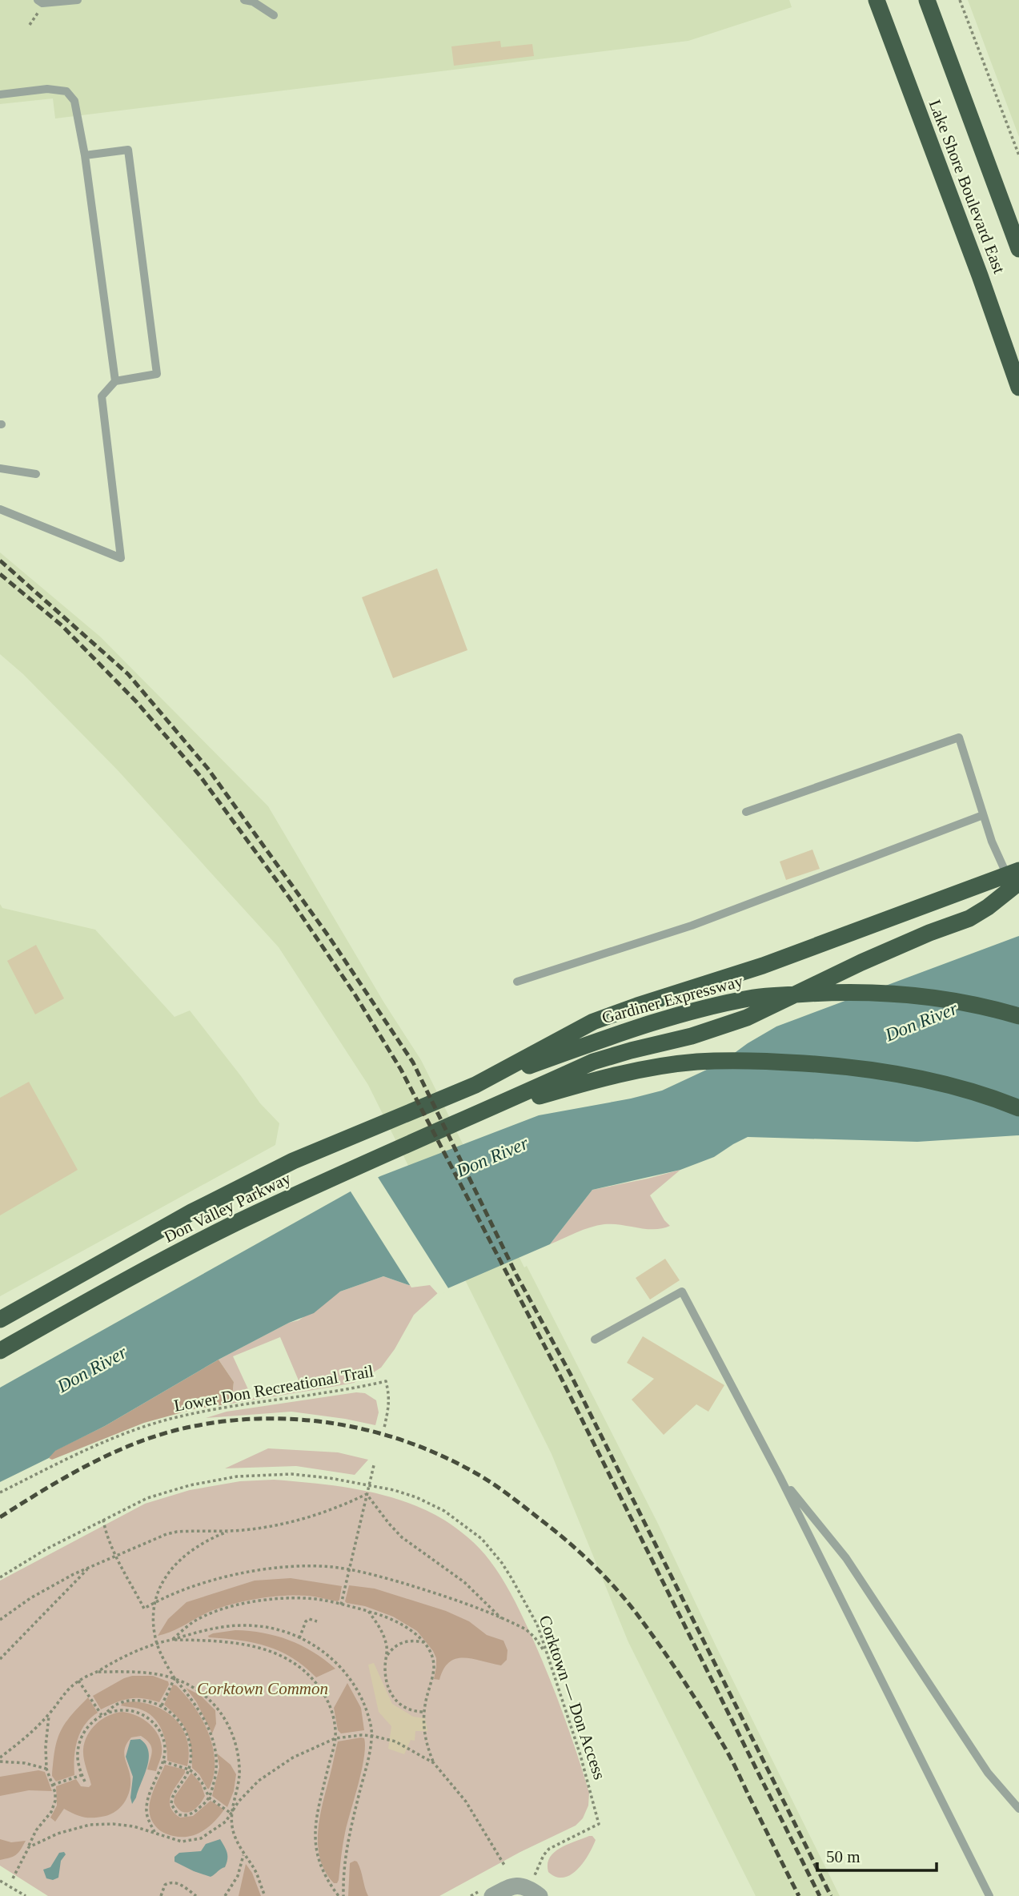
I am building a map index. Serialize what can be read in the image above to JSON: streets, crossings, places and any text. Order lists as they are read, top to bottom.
{
  "streets": {
    "highway": ["Lake Shore Boulevard East", "Gardiner Expressway", "Don Valley Parkway"],
    "path": ["Lower Don Recreational Trail", "Corktown — Don Access"]
  },
  "crossings": [
    ["Gardiner Expressway", "Don Valley Parkway"]
  ],
  "water": ["Don River"],
  "parks": ["Corktown Common"],
  "scale_bar": "50 m"
}
